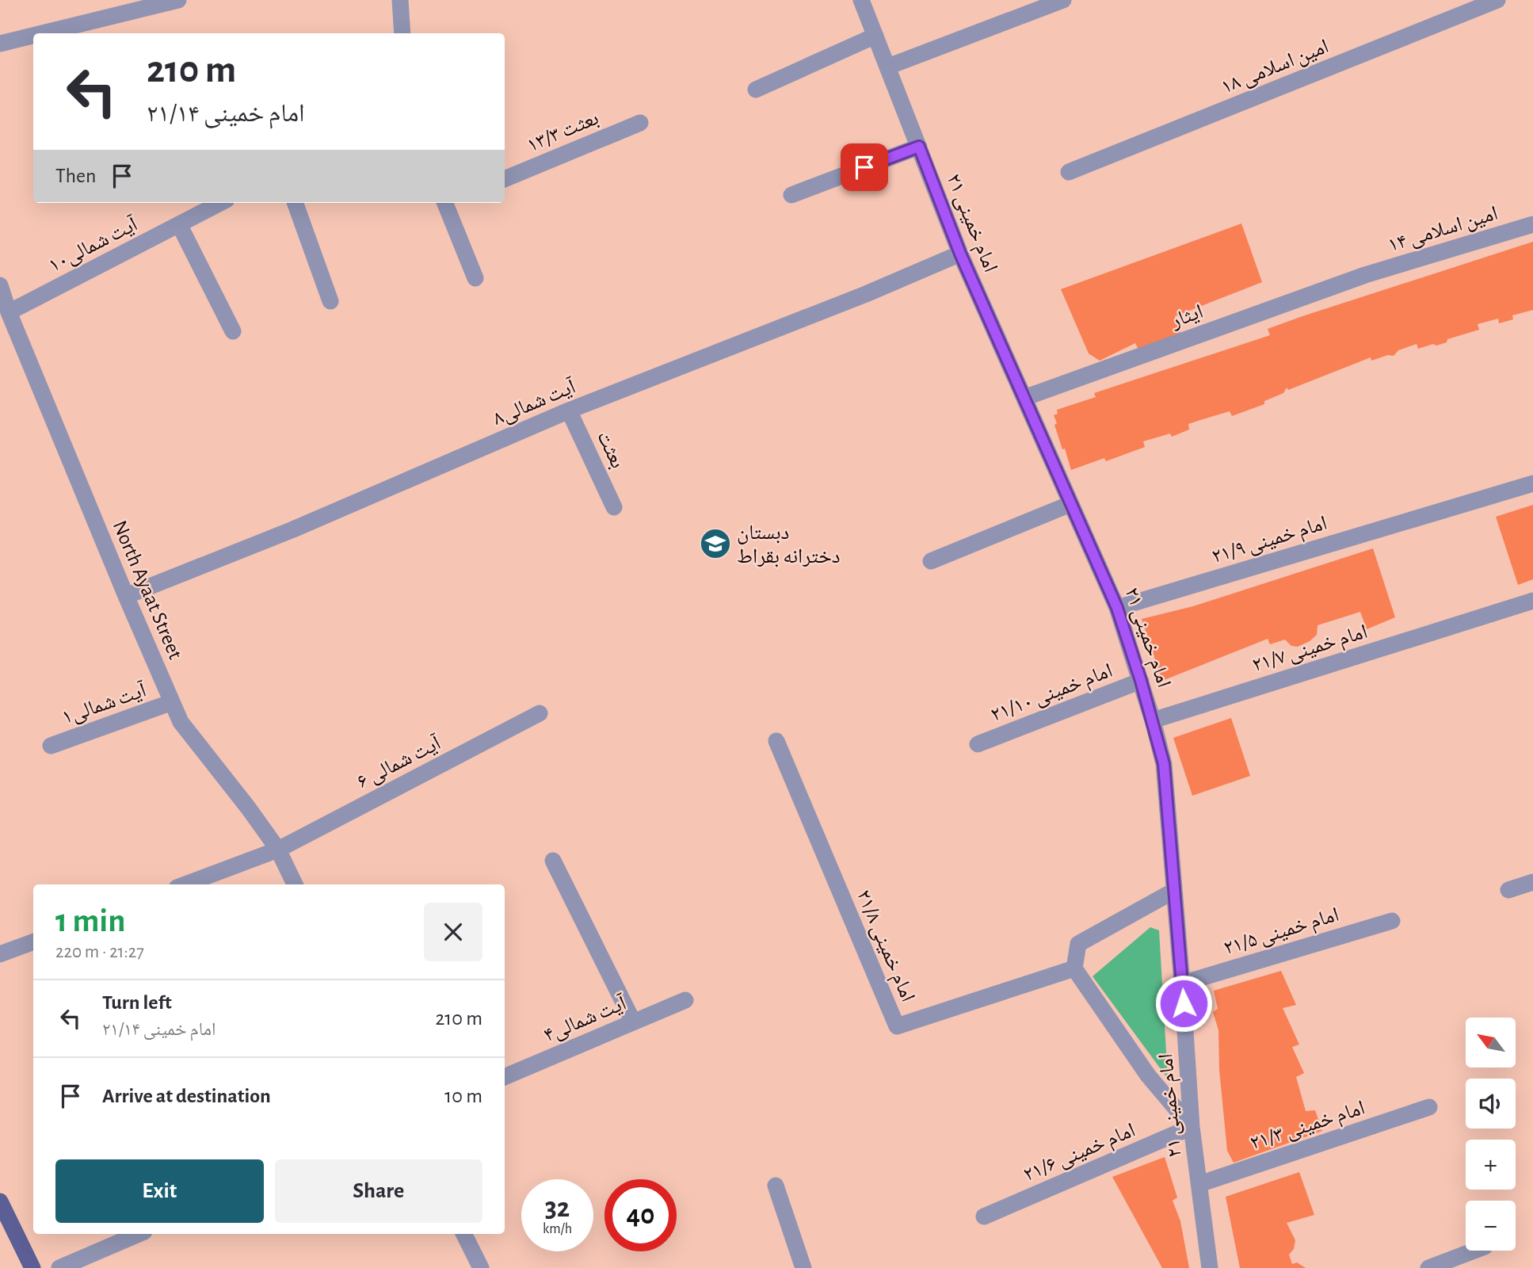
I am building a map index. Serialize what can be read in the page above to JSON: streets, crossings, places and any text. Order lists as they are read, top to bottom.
{
  "streets": {
    "street": [
      "امین اسلامی ۱۸",
      "بعثت ۱۳/۳",
      "امام خمینی ۲۱",
      "امین اسلامی ۱۴",
      "آیت شمالی۱۰",
      "ایثار",
      "آیت شمالی۸",
      "بعثت",
      "امام خمینی ۲۱/۹",
      "North Ayaat Street",
      "امام خمینی ۲۱/۷",
      "امام خمینی ۲۱/۱۰",
      "آیت شمالی۱",
      "آیت شمالی ۶",
      "امام خمینی ۲۱/۵",
      "امام خمینی ۲۱/۸",
      "آیت شمالی۴",
      "امام خمینی ۲۱/۳",
      "امام خمینی ۲۱/۶"
    ]
  },
  "crossings": [
    ["امام خمینی ۲۱", "ایثار"],
    ["امام خمینی ۲۱", "آیت شمالی۸"],
    ["امام خمینی ۲۱", "امام خمینی ۲۱/۹"],
    ["امام خمینی ۲۱", "امام خمینی ۲۱/۷"],
    ["امام خمینی ۲۱", "امام خمینی ۲۱/۱۰"],
    ["امام خمینی ۲۱", "امام خمینی ۲۱/۵"],
    ["امام خمینی ۲۱", "امام خمینی ۲۱/۳"],
    ["امام خمینی ۲۱", "امام خمینی ۲۱/۶"],
    ["امین اسلامی ۱۴", "ایثار"],
    ["آیت شمالی۱۰", "North Ayaat Street"],
    ["آیت شمالی۸", "بعثت"],
    ["آیت شمالی۸", "North Ayaat Street"],
    ["North Ayaat Street", "آیت شمالی۱"],
    ["North Ayaat Street", "آیت شمالی ۶"]
  ],
  "places": {
    "school or university": ["دبستان دخترانه بقراط"]
  },
  "north": "top left",
  "page": {
    "turn": ["210 m", "امام خمینی ۲۱/۱۴"],
    "then": "Then",
    "heading": ["1 min", "220 m · 21:27"],
    "list": [
      {
        "name": "Turn left",
        "note": "امام خمینی ۲۱/۱۴",
        "value": "210 m"
      },
      {
        "name": "Arrive at destination",
        "value": "10 m"
      }
    ],
    "map_buttons": ["+", "−"],
    "buttons": ["Exit", "Share"],
    "speed": "32 km/h",
    "limit": "40"
  }
}
